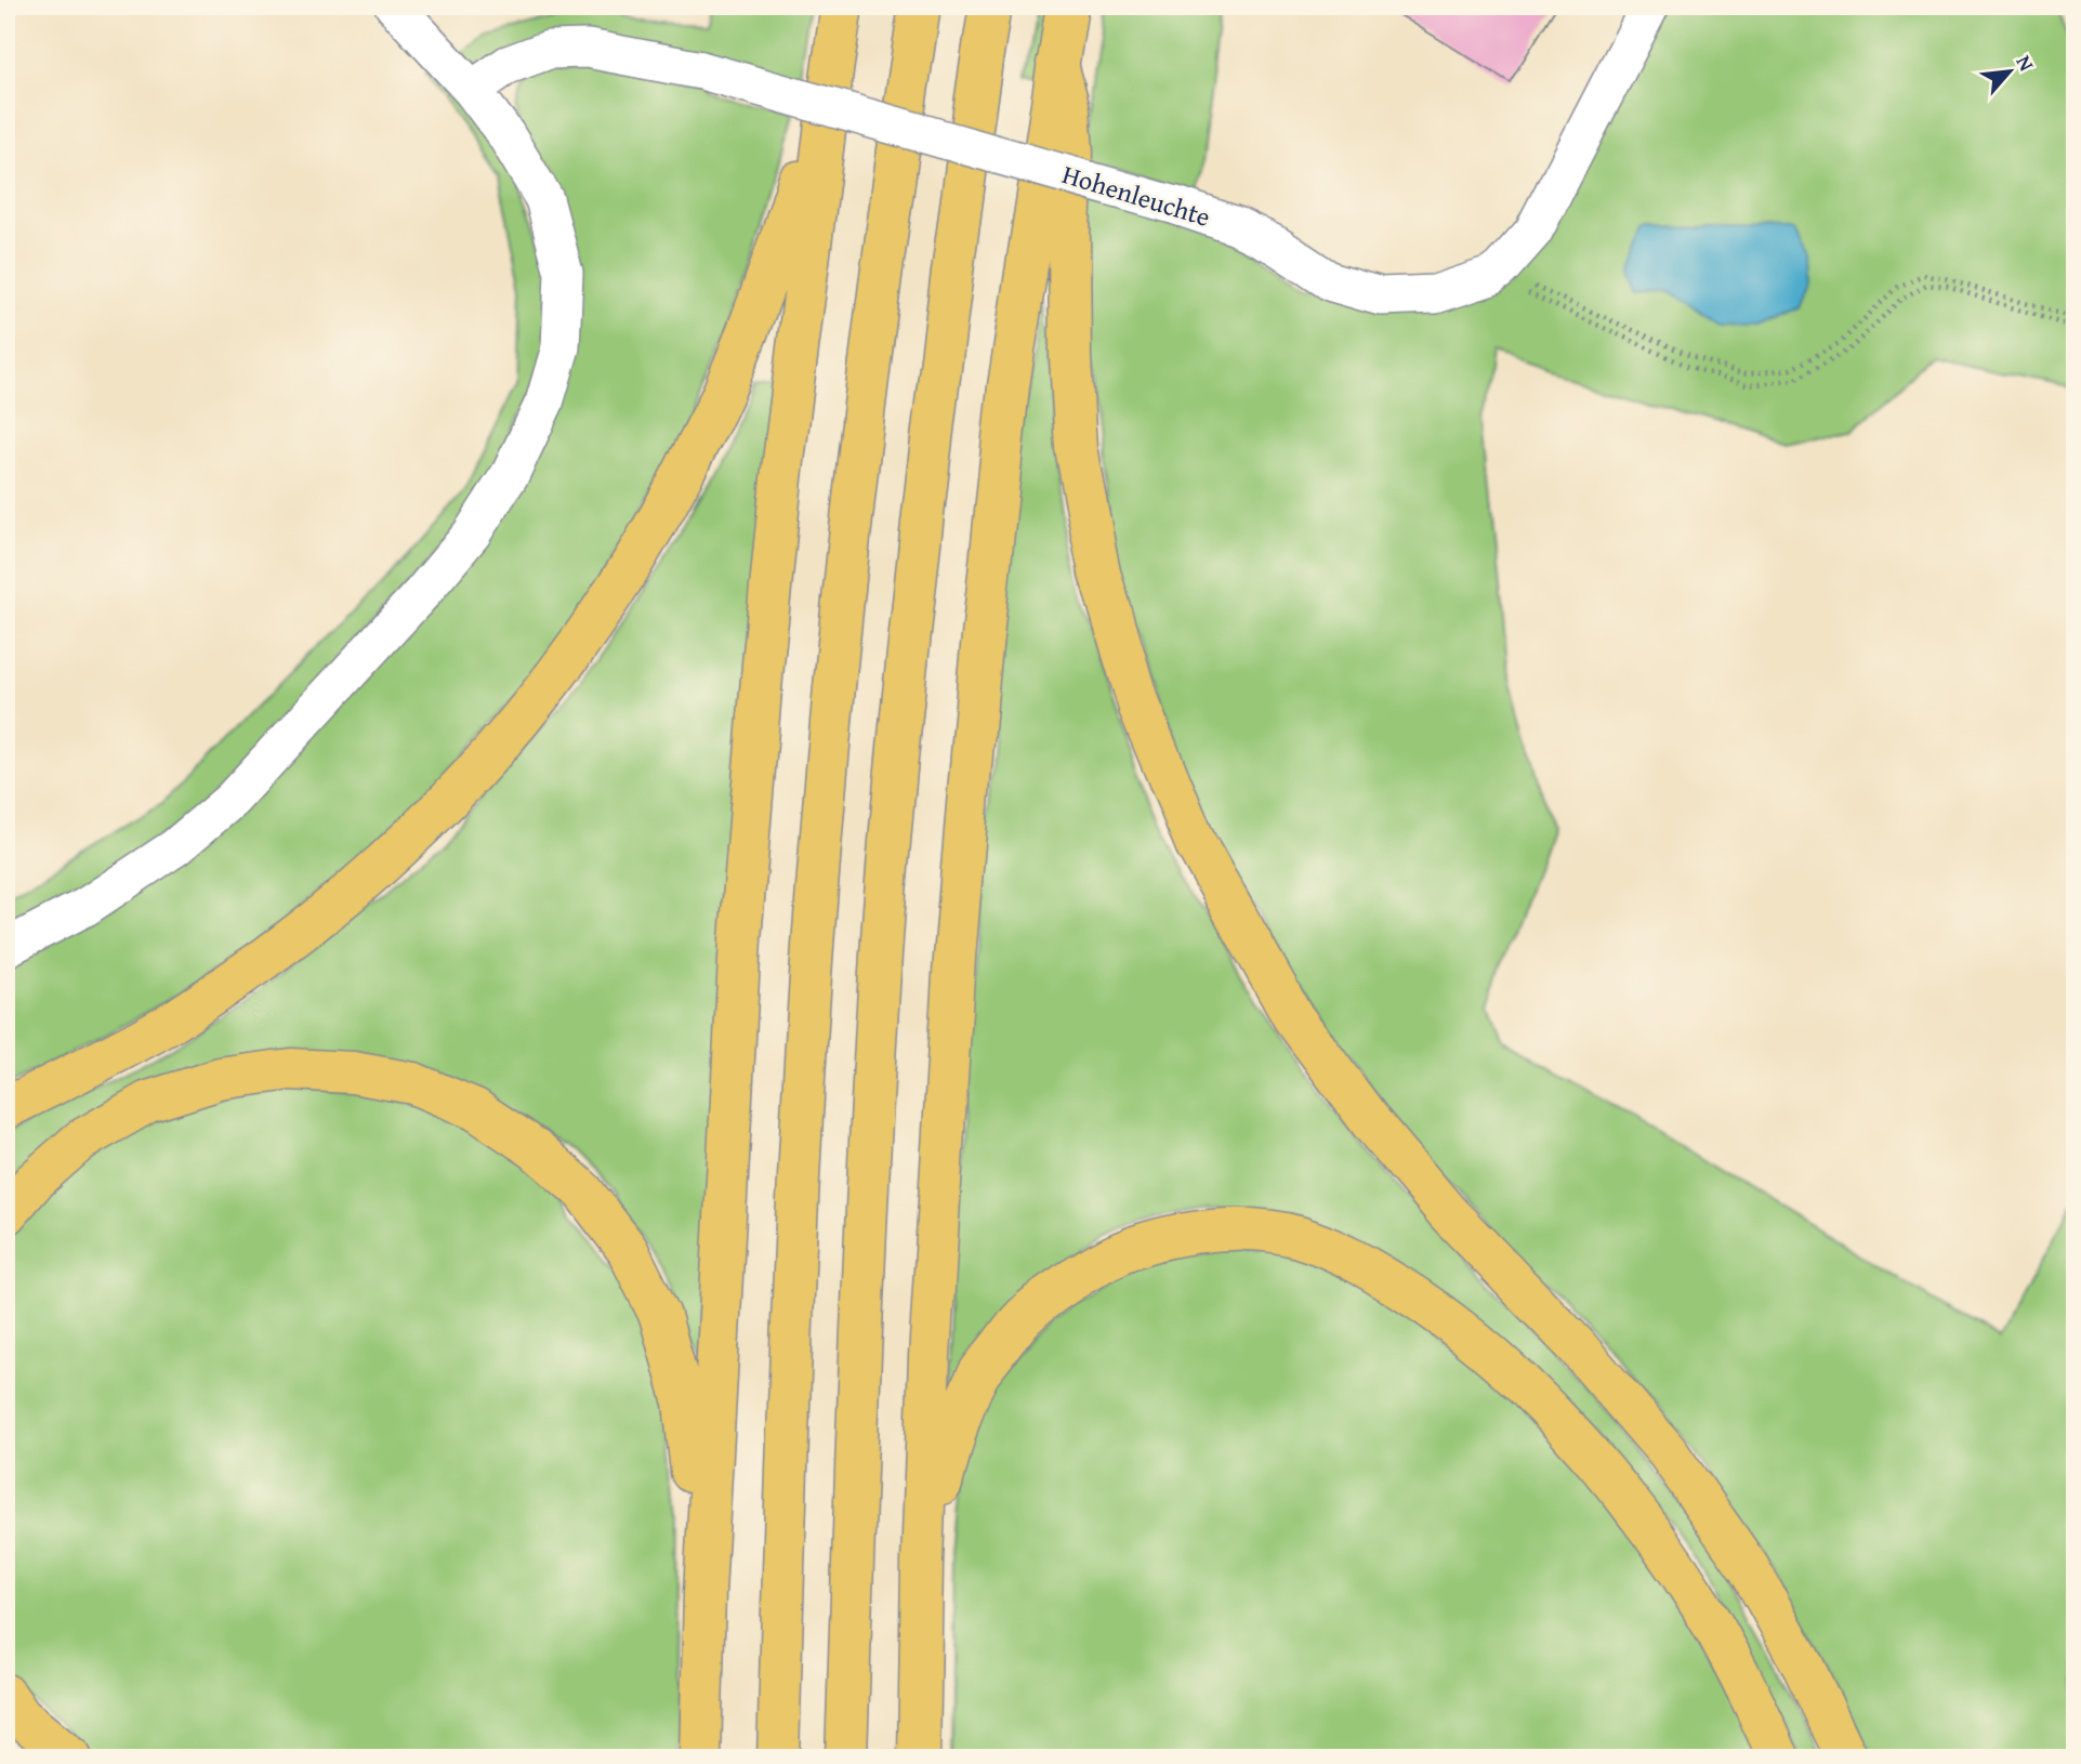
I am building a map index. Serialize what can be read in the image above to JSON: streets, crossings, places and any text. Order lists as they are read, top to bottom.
{
  "streets": {
    "street": ["Hohenleuchte"]
  },
  "north": "top right"
}
